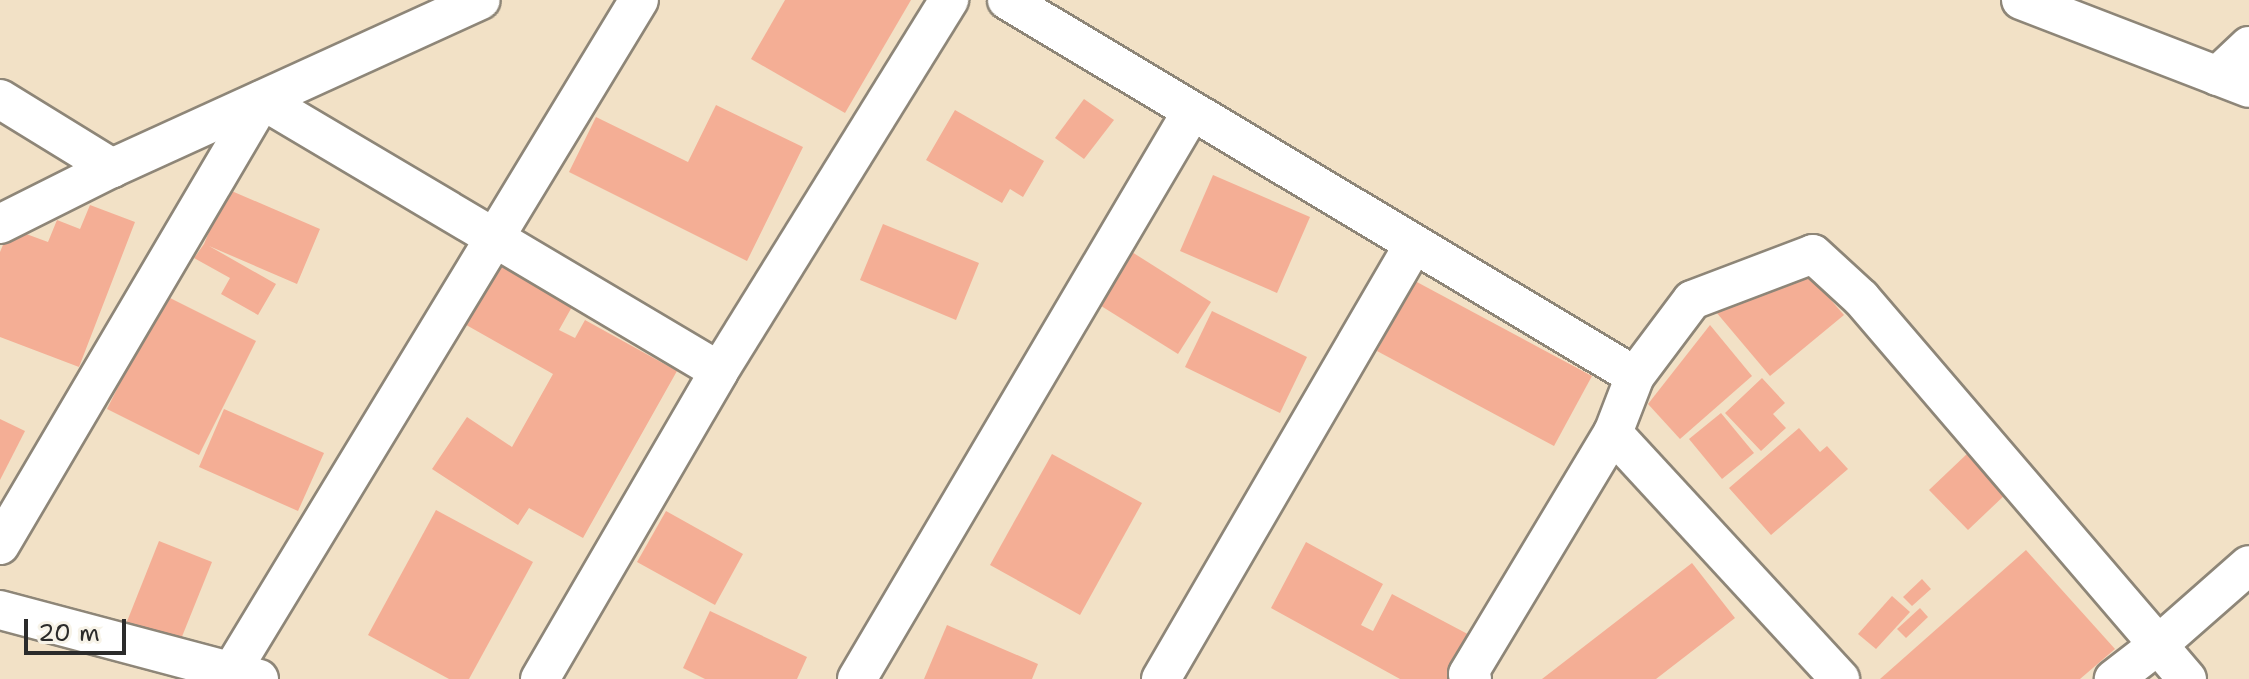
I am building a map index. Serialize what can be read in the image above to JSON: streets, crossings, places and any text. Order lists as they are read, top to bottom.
{
  "scale_bar": "20 m"
}
